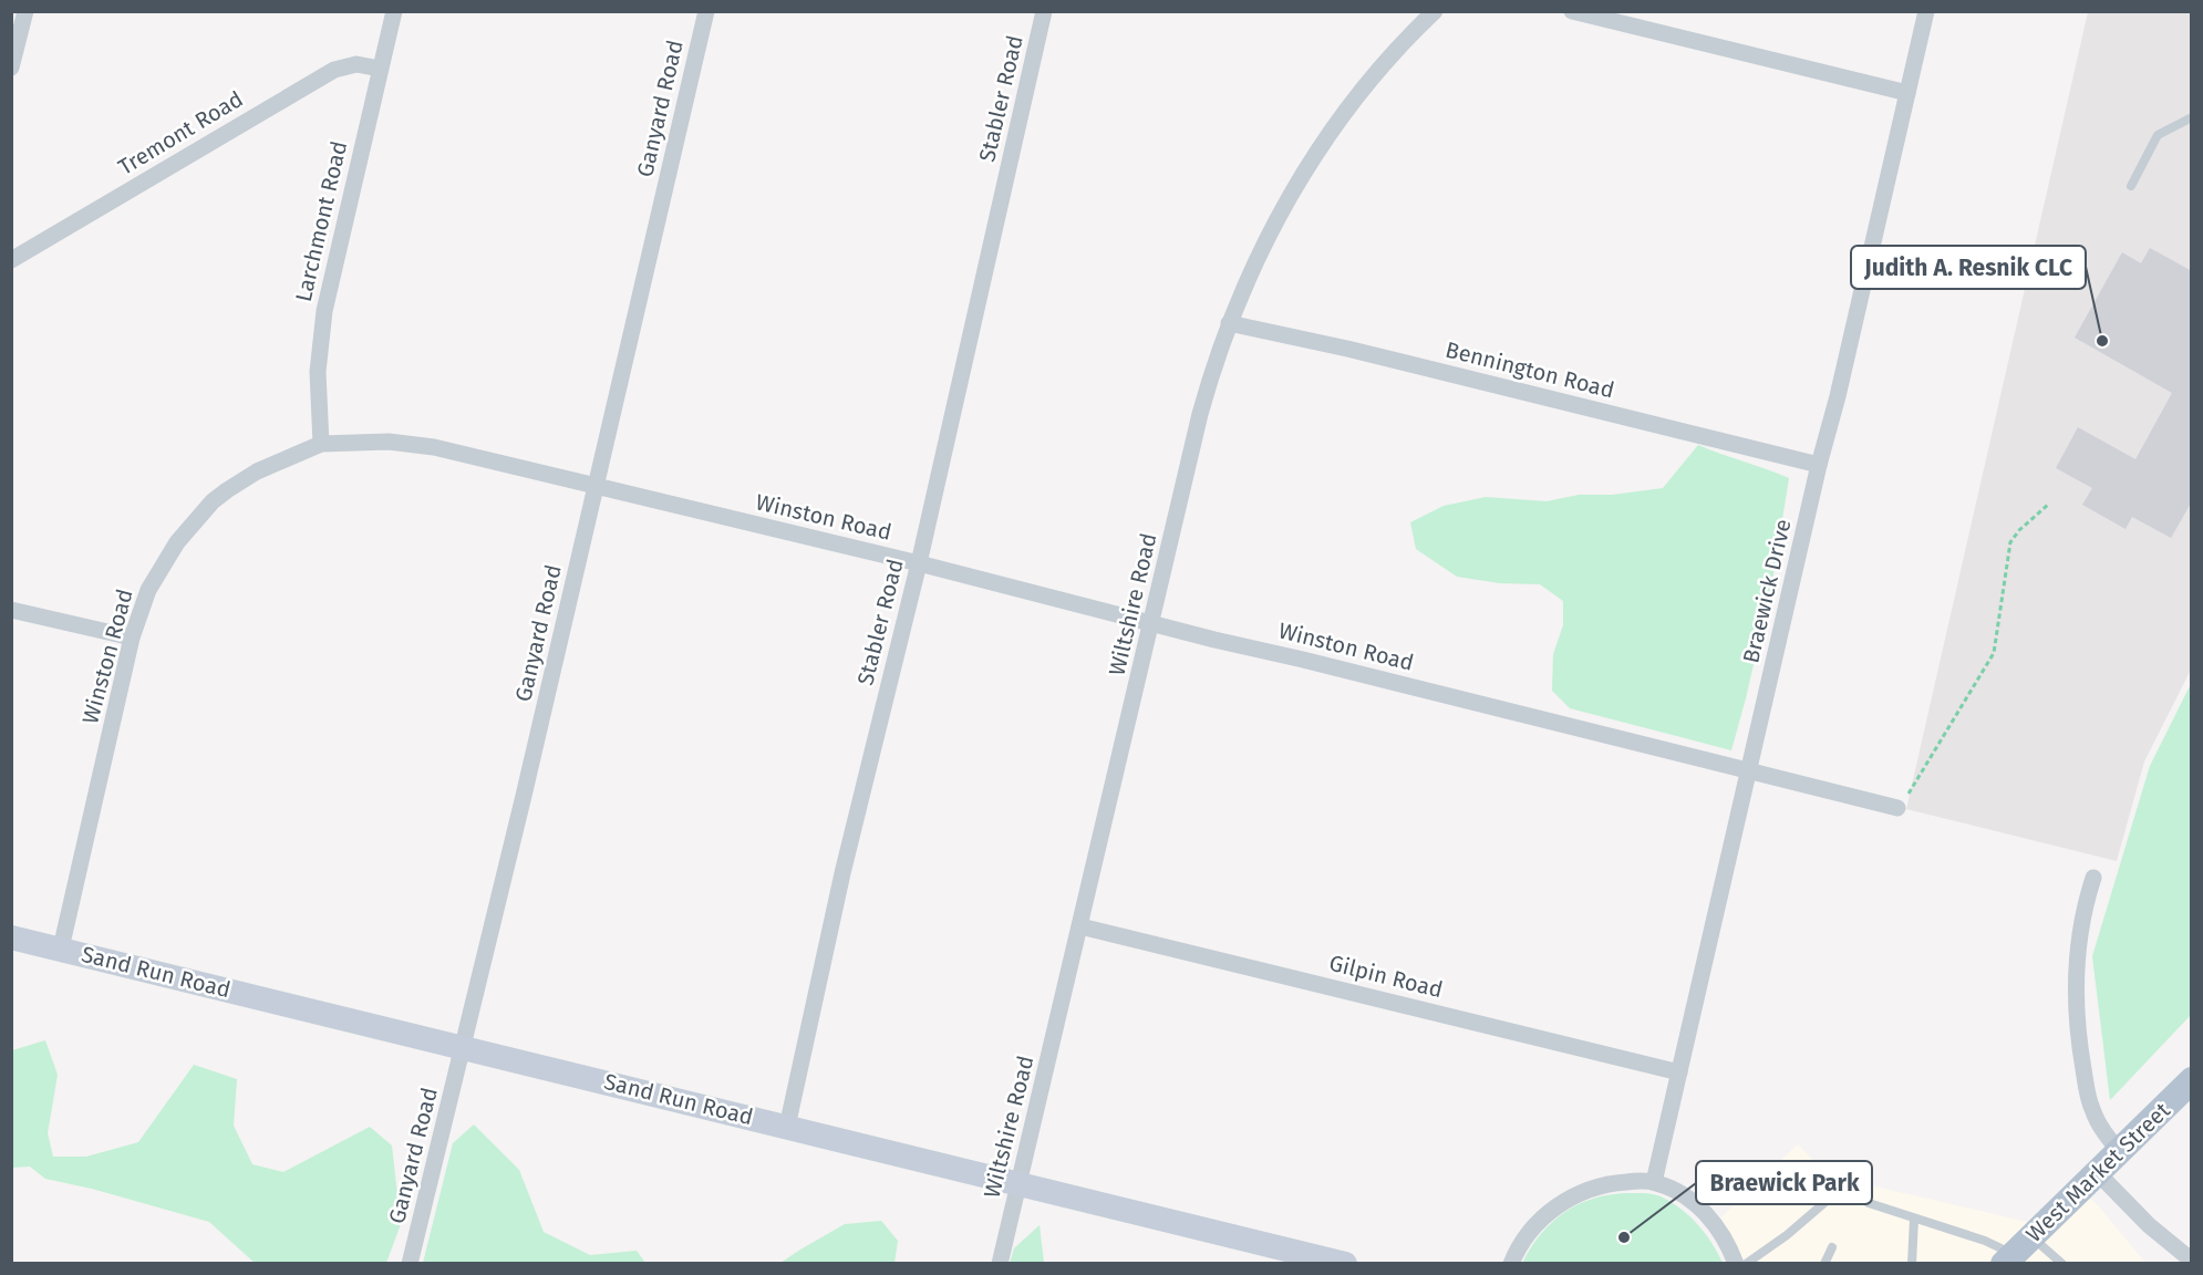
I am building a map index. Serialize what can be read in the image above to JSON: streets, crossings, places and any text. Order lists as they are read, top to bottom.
{
  "streets": {
    "main road": ["West Market Street"],
    "street": [
      "Stabler Road",
      "Ganyard Road",
      "Tremont Road",
      "Larchmont Road",
      "Bennington Road",
      "Winston Road",
      "Braewick Drive",
      "Wiltshire Road",
      "Sand Run Road",
      "Gilpin Road"
    ]
  },
  "crossings": [
    ["Stabler Road", "Winston Road"],
    ["Stabler Road", "Sand Run Road"],
    ["Ganyard Road", "Winston Road"],
    ["Ganyard Road", "Sand Run Road"],
    ["Tremont Road", "Larchmont Road"],
    ["Larchmont Road", "Winston Road"],
    ["Bennington Road", "Braewick Drive"],
    ["Bennington Road", "Wiltshire Road"],
    ["Winston Road", "Braewick Drive"],
    ["Winston Road", "Wiltshire Road"],
    ["Winston Road", "Sand Run Road"],
    ["Braewick Drive", "Gilpin Road"],
    ["Wiltshire Road", "Sand Run Road"],
    ["Wiltshire Road", "Gilpin Road"]
  ],
  "places": ["Judith A. Resnik CLC", "Braewick Park"]
}
